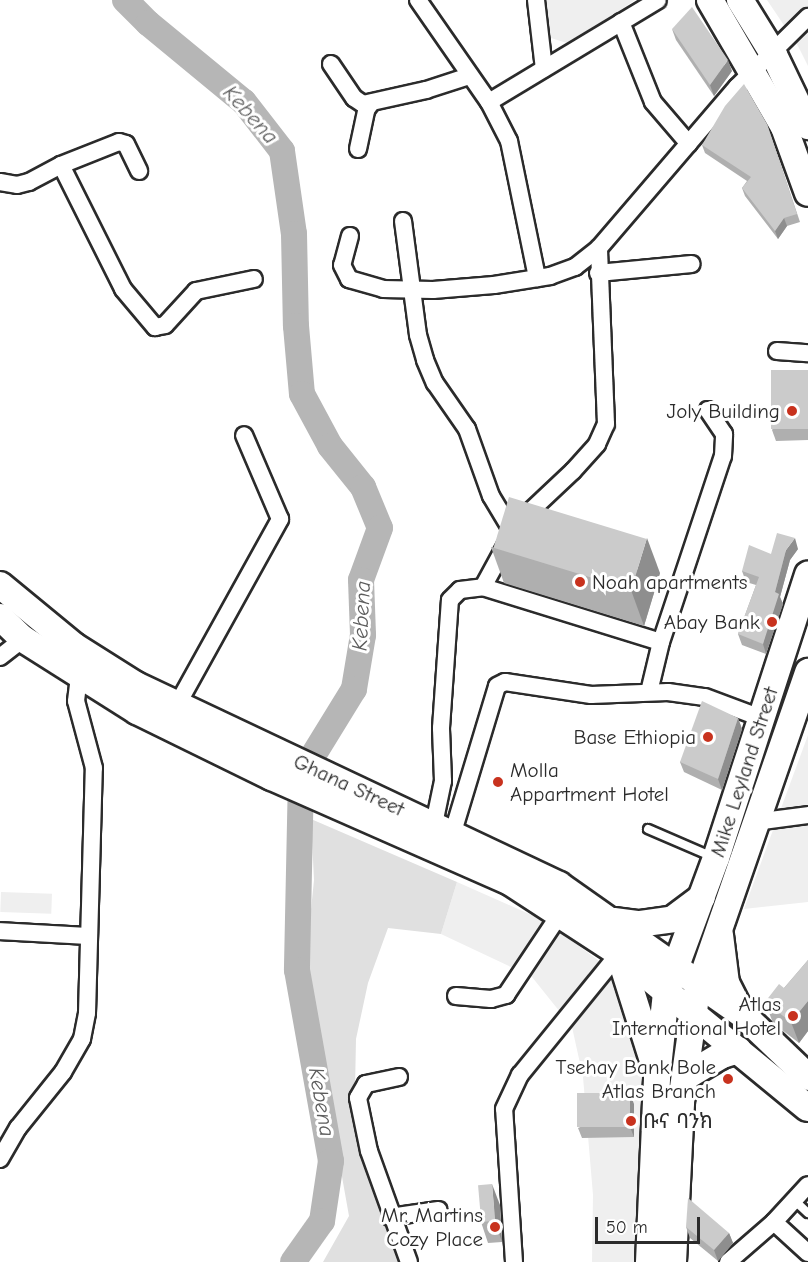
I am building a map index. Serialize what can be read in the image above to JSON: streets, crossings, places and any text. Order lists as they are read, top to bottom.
{
  "streets": {
    "main road": ["Mike Leyland Street", "Ghana Street"]
  },
  "crossings": [
    ["Mike Leyland Street", "Ghana Street"]
  ],
  "water": ["Kebena"],
  "places": [
    "Joly Building",
    "Noah apartments",
    "Abay Bank",
    "Base Ethiopia",
    "Molla Appartment Hotel",
    "Atlas International Hotel",
    "Tsehay Bank Bole Atlas Branch",
    "ቡና ባንክ",
    "Mr. Martins Cozy Place"
  ],
  "scale_bar": "50 m"
}
